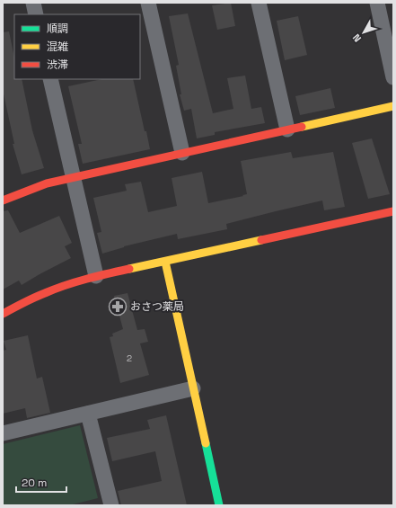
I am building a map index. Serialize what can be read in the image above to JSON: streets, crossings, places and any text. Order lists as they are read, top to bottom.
{
  "places": {
    "pharmacy": ["おさつ薬局"]
  },
  "house_numbers": ["2"],
  "legend": ["順調", "混雑", "渋滞"],
  "scale_bar": "20 m",
  "north": "bottom left"
}
